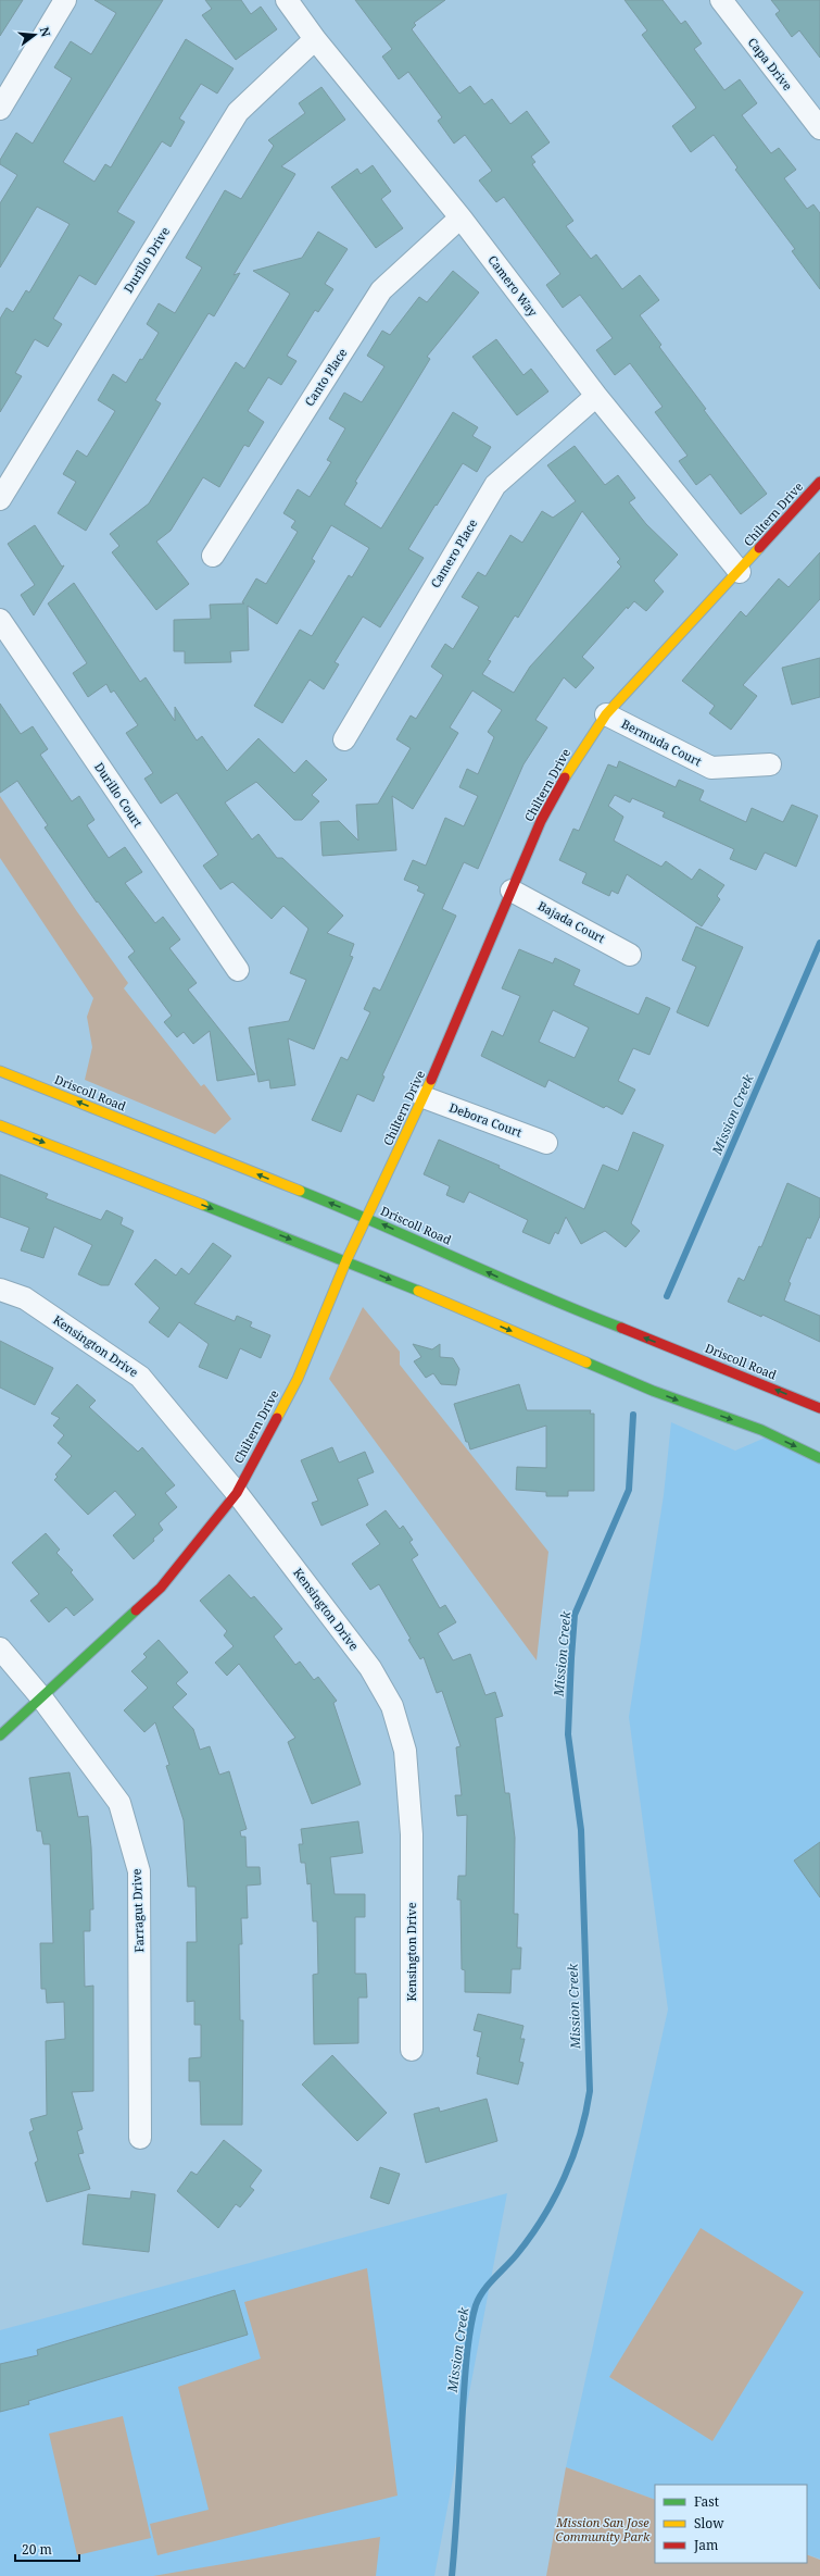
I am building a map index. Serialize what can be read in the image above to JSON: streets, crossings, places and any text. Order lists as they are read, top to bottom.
{
  "streets": {
    "street": [
      "Capa Drive",
      "Durillo Drive",
      "Camero Way",
      "Canto Place",
      "Chiltern Drive",
      "Camero Place",
      "Bermuda Court",
      "Durillo Court",
      "Bajada Court",
      "Driscoll Road",
      "Debora Court",
      "Kensington Drive",
      "Farragut Drive"
    ]
  },
  "crossings": [
    ["Durillo Drive", "Camero Way"],
    ["Camero Way", "Canto Place"],
    ["Camero Way", "Chiltern Drive"],
    ["Camero Way", "Camero Place"],
    ["Chiltern Drive", "Bermuda Court"],
    ["Chiltern Drive", "Bajada Court"],
    ["Chiltern Drive", "Driscoll Road"],
    ["Chiltern Drive", "Debora Court"],
    ["Chiltern Drive", "Kensington Drive"],
    ["Chiltern Drive", "Farragut Drive"]
  ],
  "water": ["Mission Creek"],
  "parks": ["Mission San Jose Community Park"],
  "legend": ["Fast", "Slow", "Jam"],
  "scale_bar": "20 m",
  "north": "right"
}
